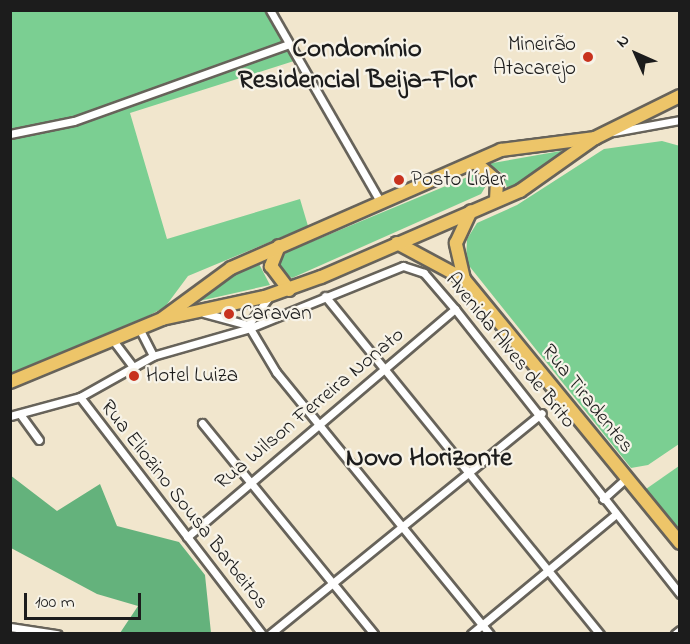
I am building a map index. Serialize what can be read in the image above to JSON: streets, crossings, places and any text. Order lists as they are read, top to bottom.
{
  "streets": {
    "main road": ["Rua Tiradentes"],
    "street": ["Avenida Alves de Brito", "Rua Wilson Ferreira Nonato", "Rua Eliozino Sousa Barbeitos"]
  },
  "crossings": [
    ["Avenida Alves de Brito", "Rua Wilson Ferreira Nonato"],
    ["Avenida Alves de Brito", "Rua Eliozino Sousa Barbeitos"],
    ["Rua Wilson Ferreira Nonato", "Rua Eliozino Sousa Barbeitos"]
  ],
  "districts": ["Condomínio Residencial Beija-Flor", "Novo Horizonte"],
  "places": [
    "Mineirão Atacarejo",
    "Posto Líder",
    "Caravan",
    "Hotel Luiza"
  ],
  "scale_bar": "100 m",
  "north": "top left"
}
